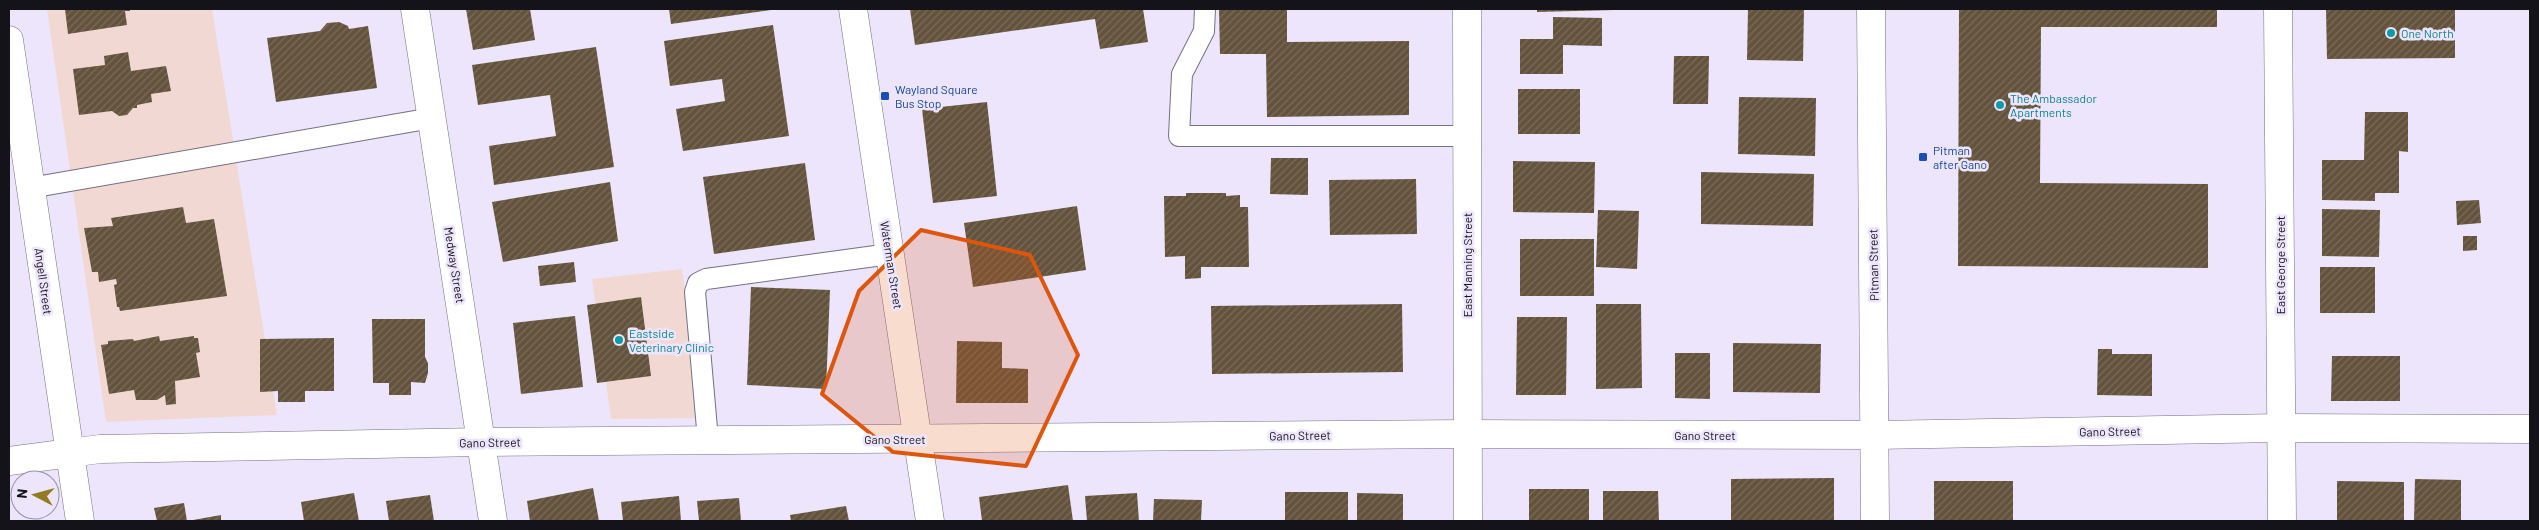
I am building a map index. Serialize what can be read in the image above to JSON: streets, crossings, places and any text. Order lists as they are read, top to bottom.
{
  "streets": {
    "main road": [
      "Medway Street",
      "Waterman Street",
      "East Manning Street",
      "Pitman Street",
      "East George Street",
      "Angell Street",
      "Gano Street"
    ]
  },
  "crossings": [
    ["Medway Street", "Gano Street"],
    ["Waterman Street", "Gano Street"],
    ["East Manning Street", "Gano Street"],
    ["Pitman Street", "Gano Street"],
    ["East George Street", "Gano Street"],
    ["Angell Street", "Gano Street"]
  ],
  "places": {
    "other": ["One North", "The Ambassador Apartments", "Eastside Veterinary Clinic"],
    "transit": ["Wayland Square Bus Stop", "Pitman after Gano"]
  },
  "north": "left"
}
